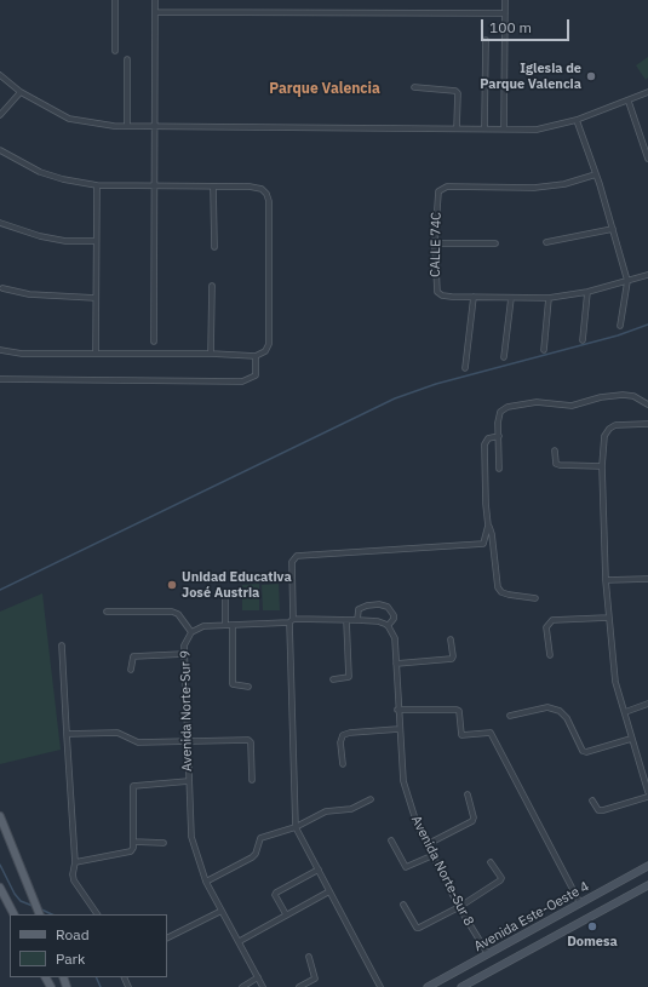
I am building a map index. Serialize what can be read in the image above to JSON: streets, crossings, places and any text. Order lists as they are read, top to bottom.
{
  "streets": {
    "main road": ["Avenida Este-Oeste 4"],
    "street": ["CALLE 74C", "Avenida Norte-Sur 9", "Avenida Norte-Sur 8"]
  },
  "crossings": [
    ["Avenida Norte-Sur 9", "Avenida Norte-Sur 8"],
    ["Avenida Norte-Sur 8", "Avenida Este-Oeste 4"]
  ],
  "districts": ["Parque Valencia"],
  "places": ["Iglesia de Parque Valencia", "Unidad Educativa José Austria", "Domesa"],
  "legend": ["Road", "Park"],
  "scale_bar": "100 m"
}
